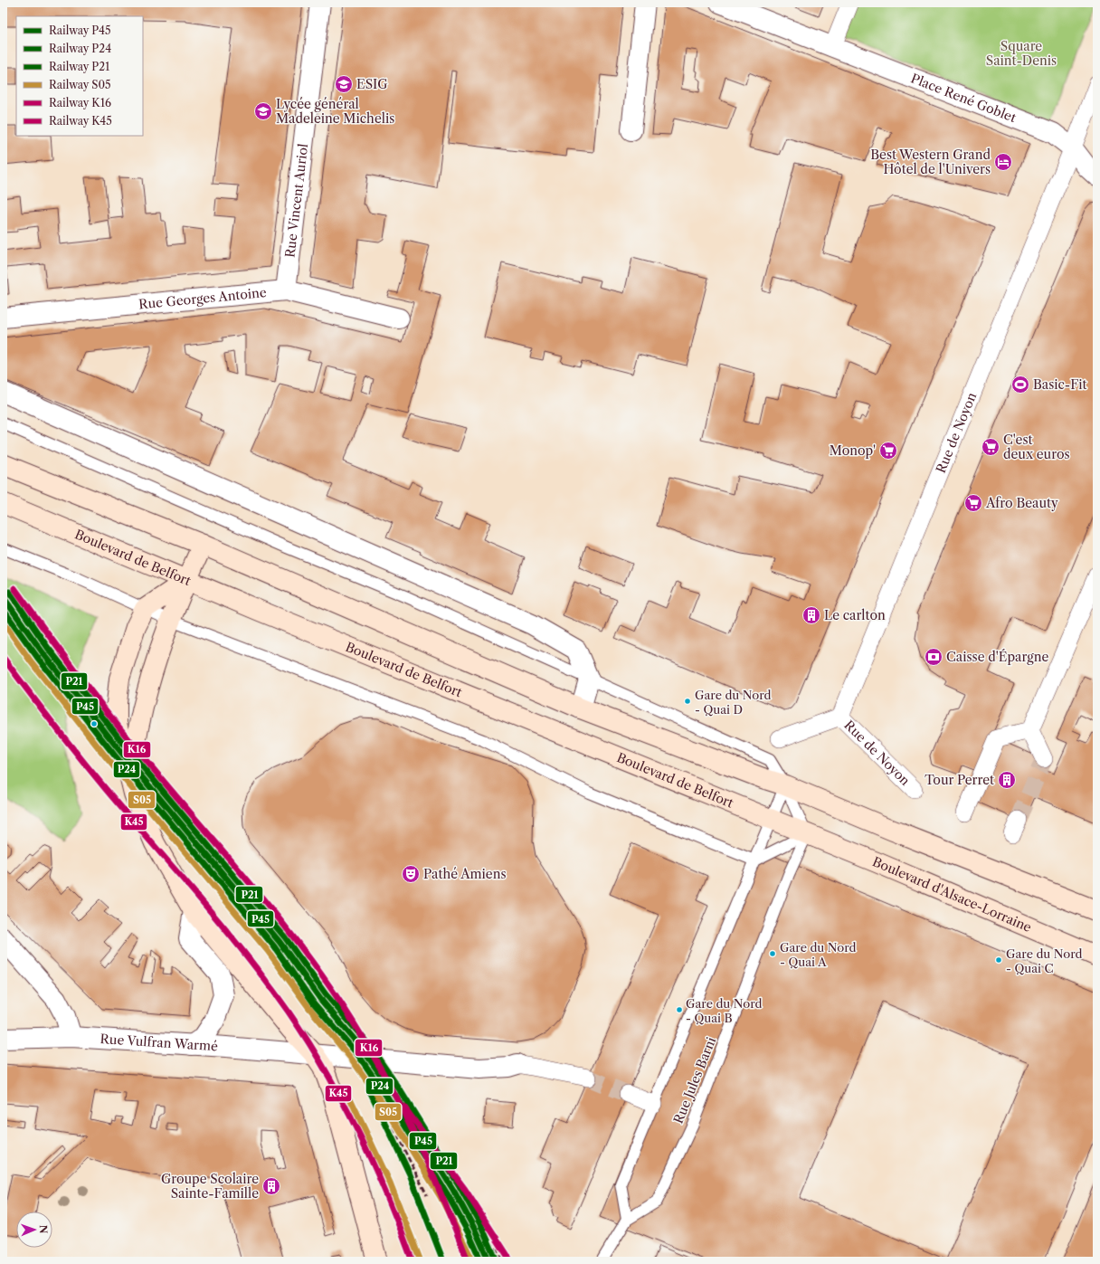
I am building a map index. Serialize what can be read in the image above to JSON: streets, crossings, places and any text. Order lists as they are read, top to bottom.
{
  "streets": {
    "main road": ["Boulevard de Belfort", "Boulevard d'Alsace-Lorraine"],
    "street": [
      "Place René Goblet",
      "Rue Vincent Auriol",
      "Rue Georges Antoine",
      "Rue de Noyon",
      "Rue Vulfran Warmé"
    ],
    "lane": ["Rue Jules Barni"]
  },
  "crossings": [
    ["Place René Goblet", "Rue de Noyon"],
    ["Rue Vincent Auriol", "Rue Georges Antoine"],
    ["Boulevard de Belfort", "Boulevard d'Alsace-Lorraine"],
    ["Boulevard de Belfort", "Rue Jules Barni"],
    ["Boulevard d'Alsace-Lorraine", "Rue Jules Barni"]
  ],
  "parks": ["Square Saint-Denis"],
  "places": {
    "school or university": ["ESIG", "Lycée général Madeleine Michelis"],
    "hotel": ["Best Western Grand Hôtel de l'Univers"],
    "sports": ["Basic-Fit"],
    "supermarket": ["C'est deux euros", "Monop'", "Afro Beauty"],
    "building": ["Le carlton", "Tour Perret", "Groupe Scolaire Sainte-Famille"],
    "bank": ["Caisse d'Épargne"],
    "other": [
      "Gare du Nord - Quai D",
      "Gare du Nord - Quai A",
      "Gare du Nord - Quai C",
      "Gare du Nord - Quai B"
    ],
    "theatre": ["Pathé Amiens"]
  },
  "lines": [
    "rail line K16",
    "rail line P21",
    "rail line P45",
    "rail line P24",
    "rail line S05",
    "rail line K45"
  ],
  "legend": [
    "Railway P45",
    "Railway P24",
    "Railway P21",
    "Railway S05",
    "Railway K16",
    "Railway K45"
  ],
  "north": "right"
}
